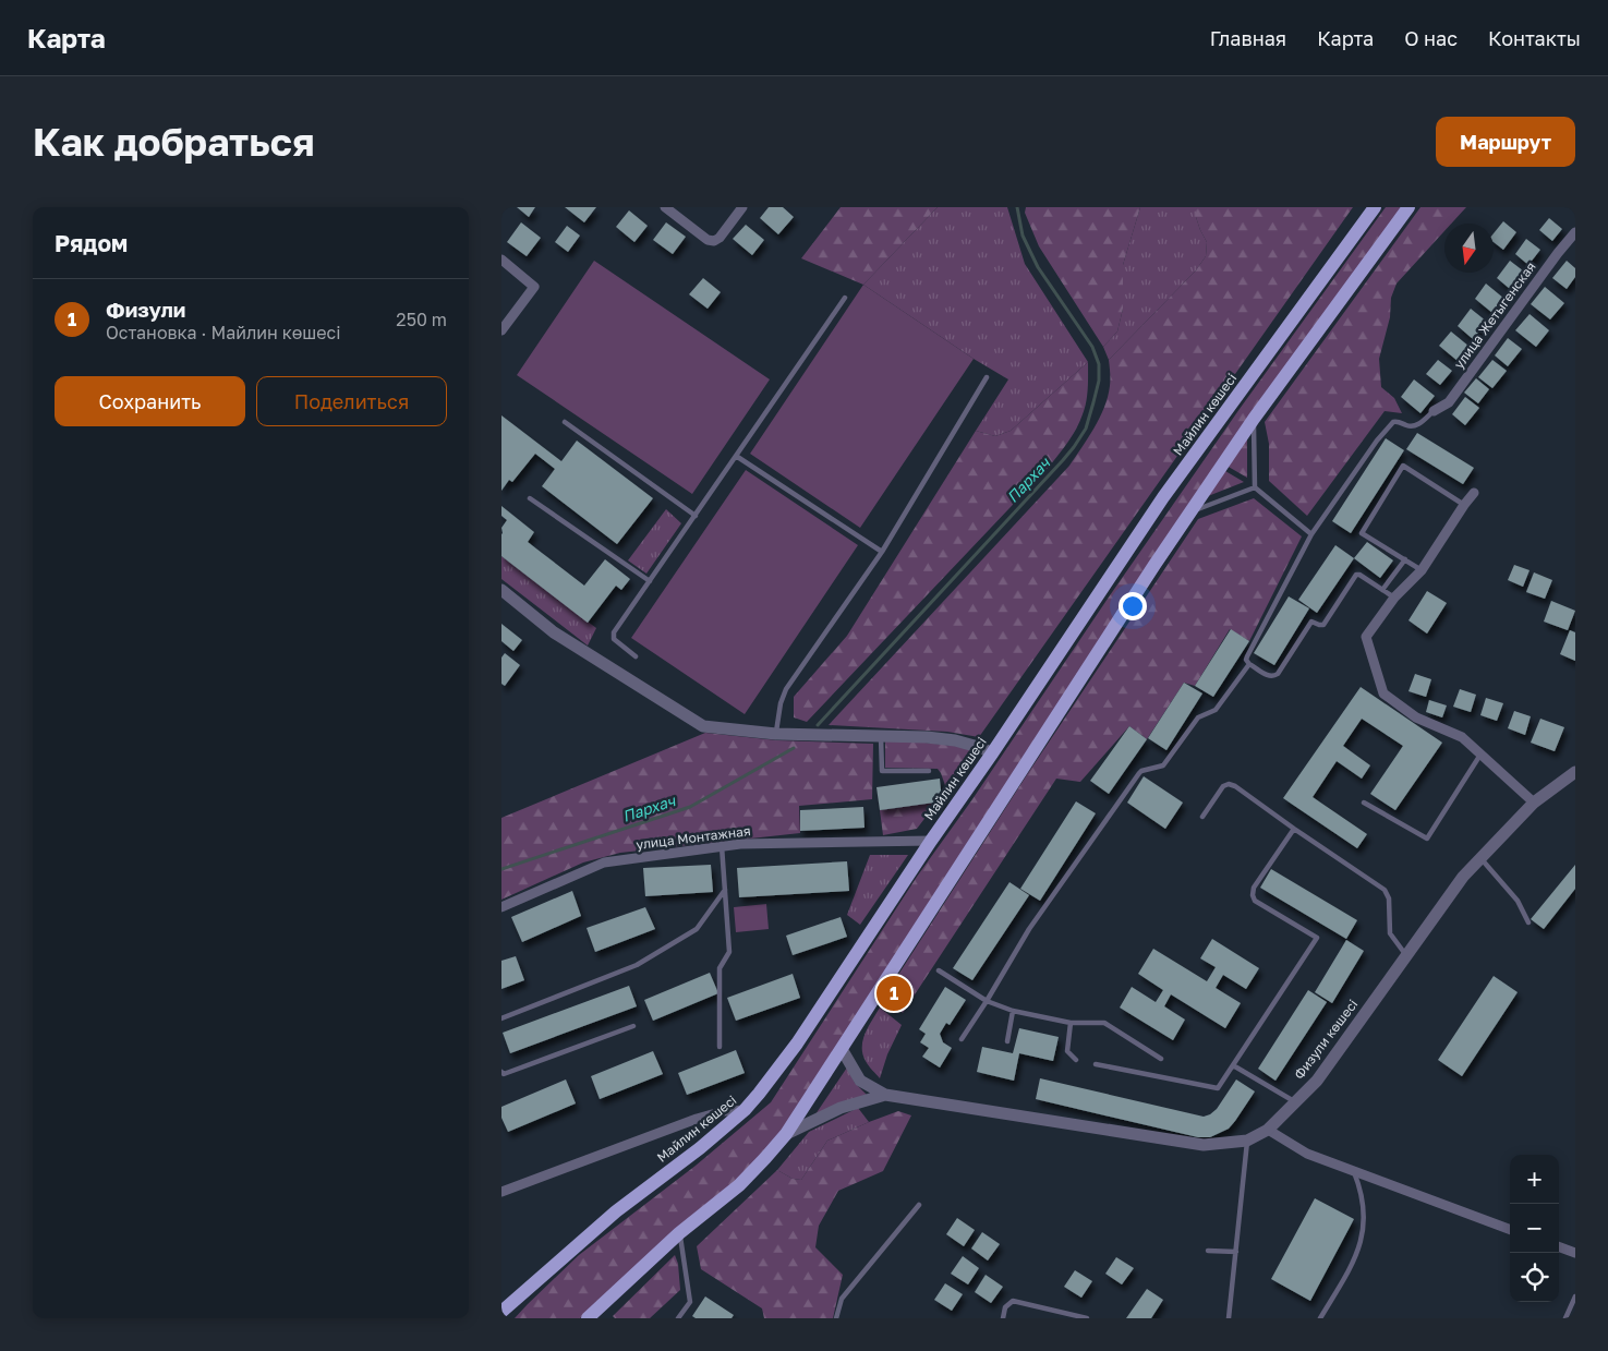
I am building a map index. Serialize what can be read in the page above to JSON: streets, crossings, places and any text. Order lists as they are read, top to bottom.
{
  "streets": {
    "main road": ["Майлин көшесі"],
    "street": ["улица Жетыгенская", "улица Монтажная", "Физули көшесі"]
  },
  "crossings": [
    ["Майлин көшесі", "улица Монтажная"]
  ],
  "water": ["Пархач"],
  "north": "bottom",
  "page": {
    "header": "Карта",
    "nav": [
      "Главная",
      "Карта",
      "О нас",
      "Контакты"
    ],
    "buttons": [
      "Маршрут",
      ["Сохранить", "Поделиться"]
    ],
    "title": "Как добраться",
    "heading": "Рядом",
    "list": [
      {
        "mark": "1",
        "name": "Физули",
        "note": "Остановка · Майлин көшесі",
        "value": "250 m"
      }
    ],
    "pins": "1",
    "map_buttons": ["+", "−"]
  }
}
